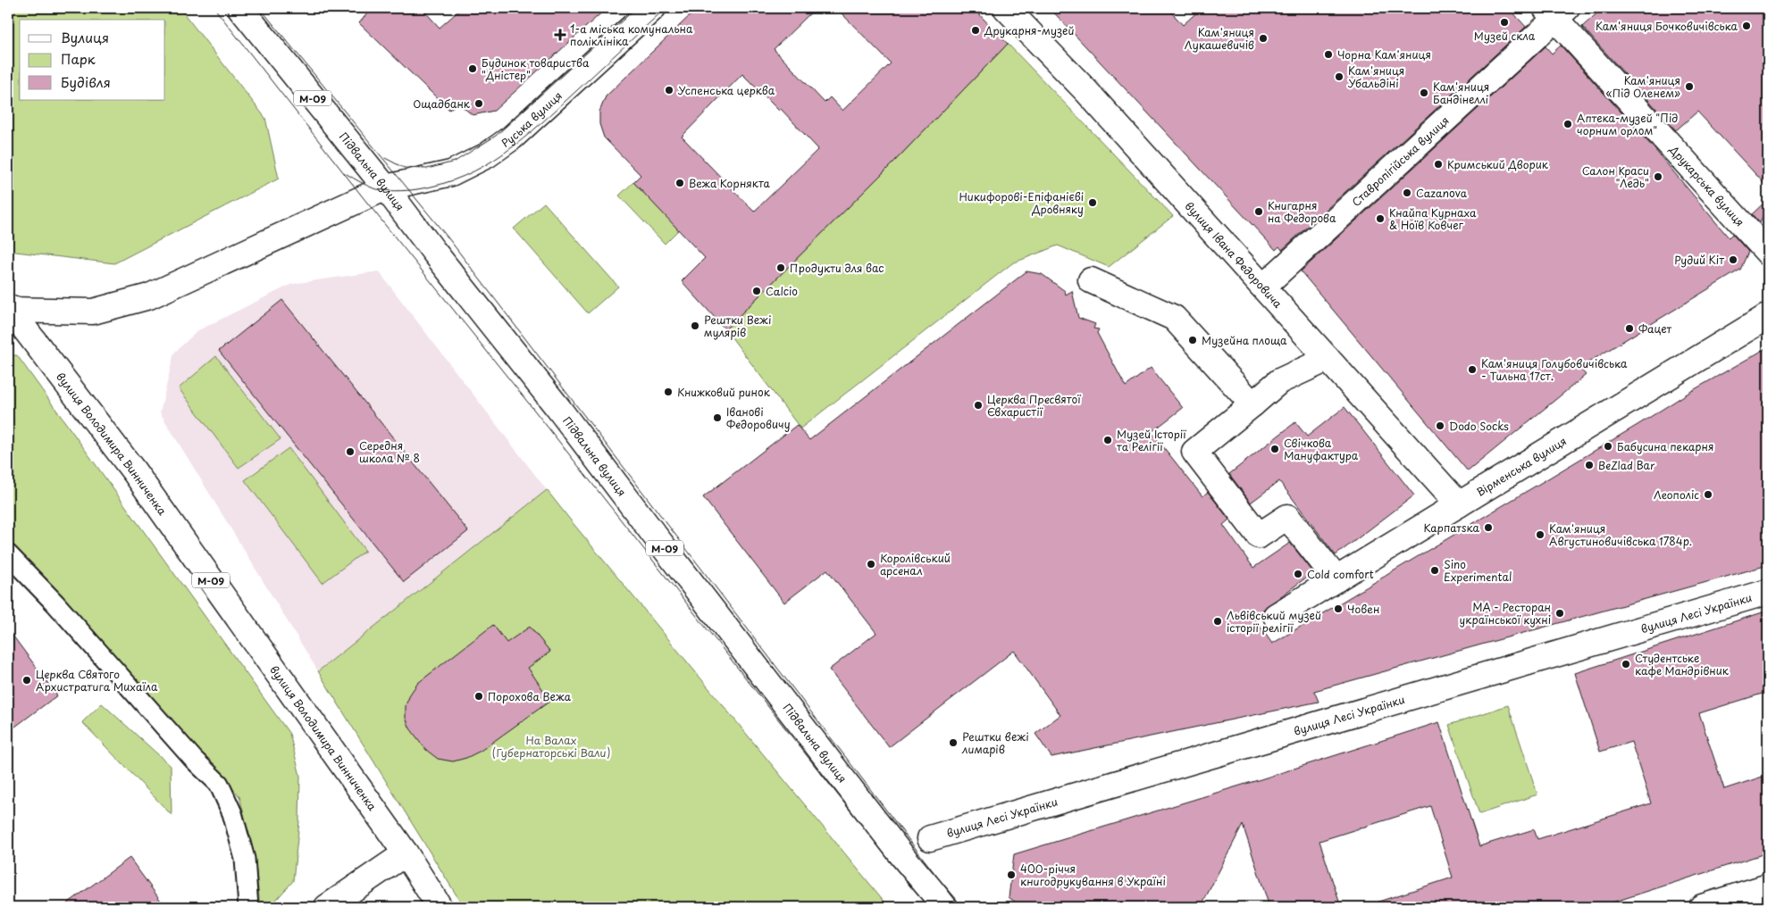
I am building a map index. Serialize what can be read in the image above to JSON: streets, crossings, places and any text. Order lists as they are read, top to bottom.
{
  "streets": {
    "street": [
      "М-09",
      "Руська вулиця",
      "Ставропігійська вулиця",
      "Підвальна вулиця",
      "Друкарська вулиця",
      "вулиця Івана Федоровича",
      "вулиця Володимира Винниченка",
      "Вірменська вулиця",
      "вулиця Лесі Українки"
    ]
  },
  "crossings": [
    ["Руська вулиця", "Підвальна вулиця"],
    ["Руська вулиця", "вулиця Володимира Винниченка"],
    ["Ставропігійська вулиця", "Друкарська вулиця"],
    ["Ставропігійська вулиця", "вулиця Івана Федоровича"],
    ["Підвальна вулиця", "вулиця Володимира Винниченка"],
    ["вулиця Івана Федоровича", "Вірменська вулиця"]
  ],
  "parks": ["На Валах (Губернаторські Вали)"],
  "places": {
    "other": [
      "Музей скла",
      "Кам'яниця Бочковичівська",
      "Друкарня-музей",
      "Кам'яниця Лукашевичів",
      "Чорна Кам'яниця",
      "Будинок товариства \"Дністер\"",
      "Кам'яниця Убальдіні",
      "Кам'яниця «Під Оленем»",
      "Успенська церква",
      "Кам'яниця Бандінеллі",
      "Ощадбанк",
      "Аптека-музей \"Під чорним орлом\"",
      "Кримський Дворик",
      "Салон Краси \"Ледь\"",
      "Вежа Корнякта",
      "Cazanova",
      "Никифорові-Епіфанієві Дровняку",
      "Книгарня на Федорова",
      "Кнайпа Курнаха & Ноїв Ковчег",
      "Рудий Кіт",
      "Продукти для вас",
      "Calcio",
      "Рештки Вежі мулярів",
      "Фацет",
      "Музейна площа",
      "Кам'яниця Голубовичівська - Тильна 17ст.",
      "Книжковий ринок",
      "Церква Пресвятої Євхаристії",
      "Іванові Федоровичу",
      "Dodo Socks",
      "Музей Історії та Релігії",
      "Бабусина пекарня",
      "Свічкова Мануфактура",
      "Середня школа № 8",
      "BeZlad Bar",
      "Леополіс",
      "Карпатsка",
      "Кам'яниця Августиновичівська 1784р.",
      "Королівський арсенал",
      "Sino Experimental",
      "Cold comfort",
      "Човен",
      "МА - Ресторан української кухні",
      "Львівський музей історії релігії",
      "Студентське кафе Мандрівник",
      "Церква Святого Архистратига Михаїла",
      "Порохова Вежа",
      "Рештки вежі лимарів",
      "400-річчя книгодрукування в Україні"
    ],
    "health": ["1-а міська комунальна поліклініка"]
  },
  "legend": ["Вулиця", "Парк", "Будівля"]
}
